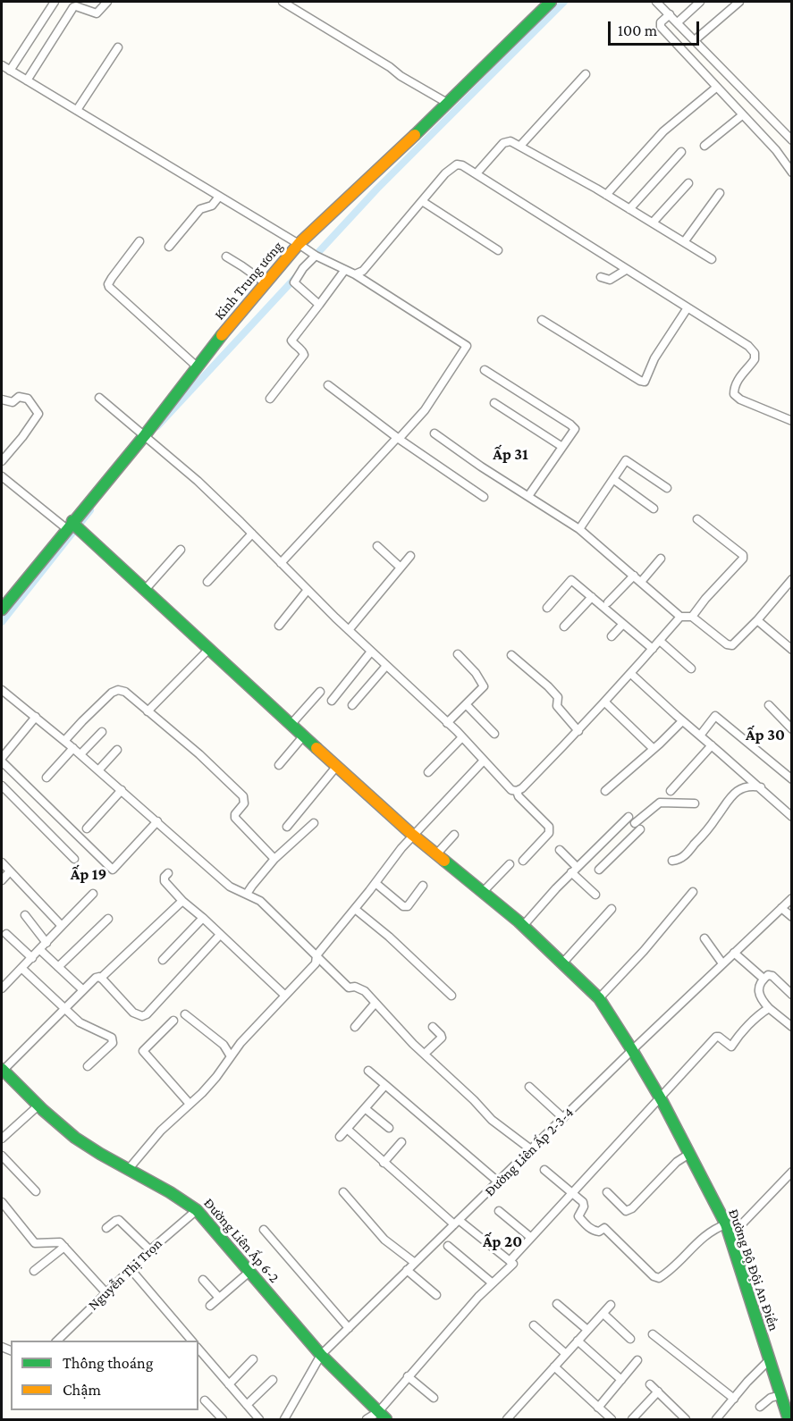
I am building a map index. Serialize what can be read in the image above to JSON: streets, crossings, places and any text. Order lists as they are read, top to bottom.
{
  "streets": {
    "street": [
      "Kinh Trung ương",
      "Đường Liên Ấp 2-3-4",
      "Đường Liên Ấp 6-2",
      "Đường Bộ Đội An Điền",
      "Nguyễn Thị Trọn"
    ]
  },
  "crossings": [
    ["Kinh Trung ương", "Đường Bộ Đội An Điền"],
    ["Đường Liên Ấp 2-3-4", "Đường Liên Ấp 6-2"],
    ["Đường Liên Ấp 2-3-4", "Đường Bộ Đội An Điền"],
    ["Đường Liên Ấp 6-2", "Nguyễn Thị Trọn"]
  ],
  "districts": [
    "Ấp 31",
    "Ấp 30",
    "Ấp 19",
    "Ấp 20"
  ],
  "legend": ["Thông thoáng", "Chậm"],
  "scale_bar": "100 m"
}
